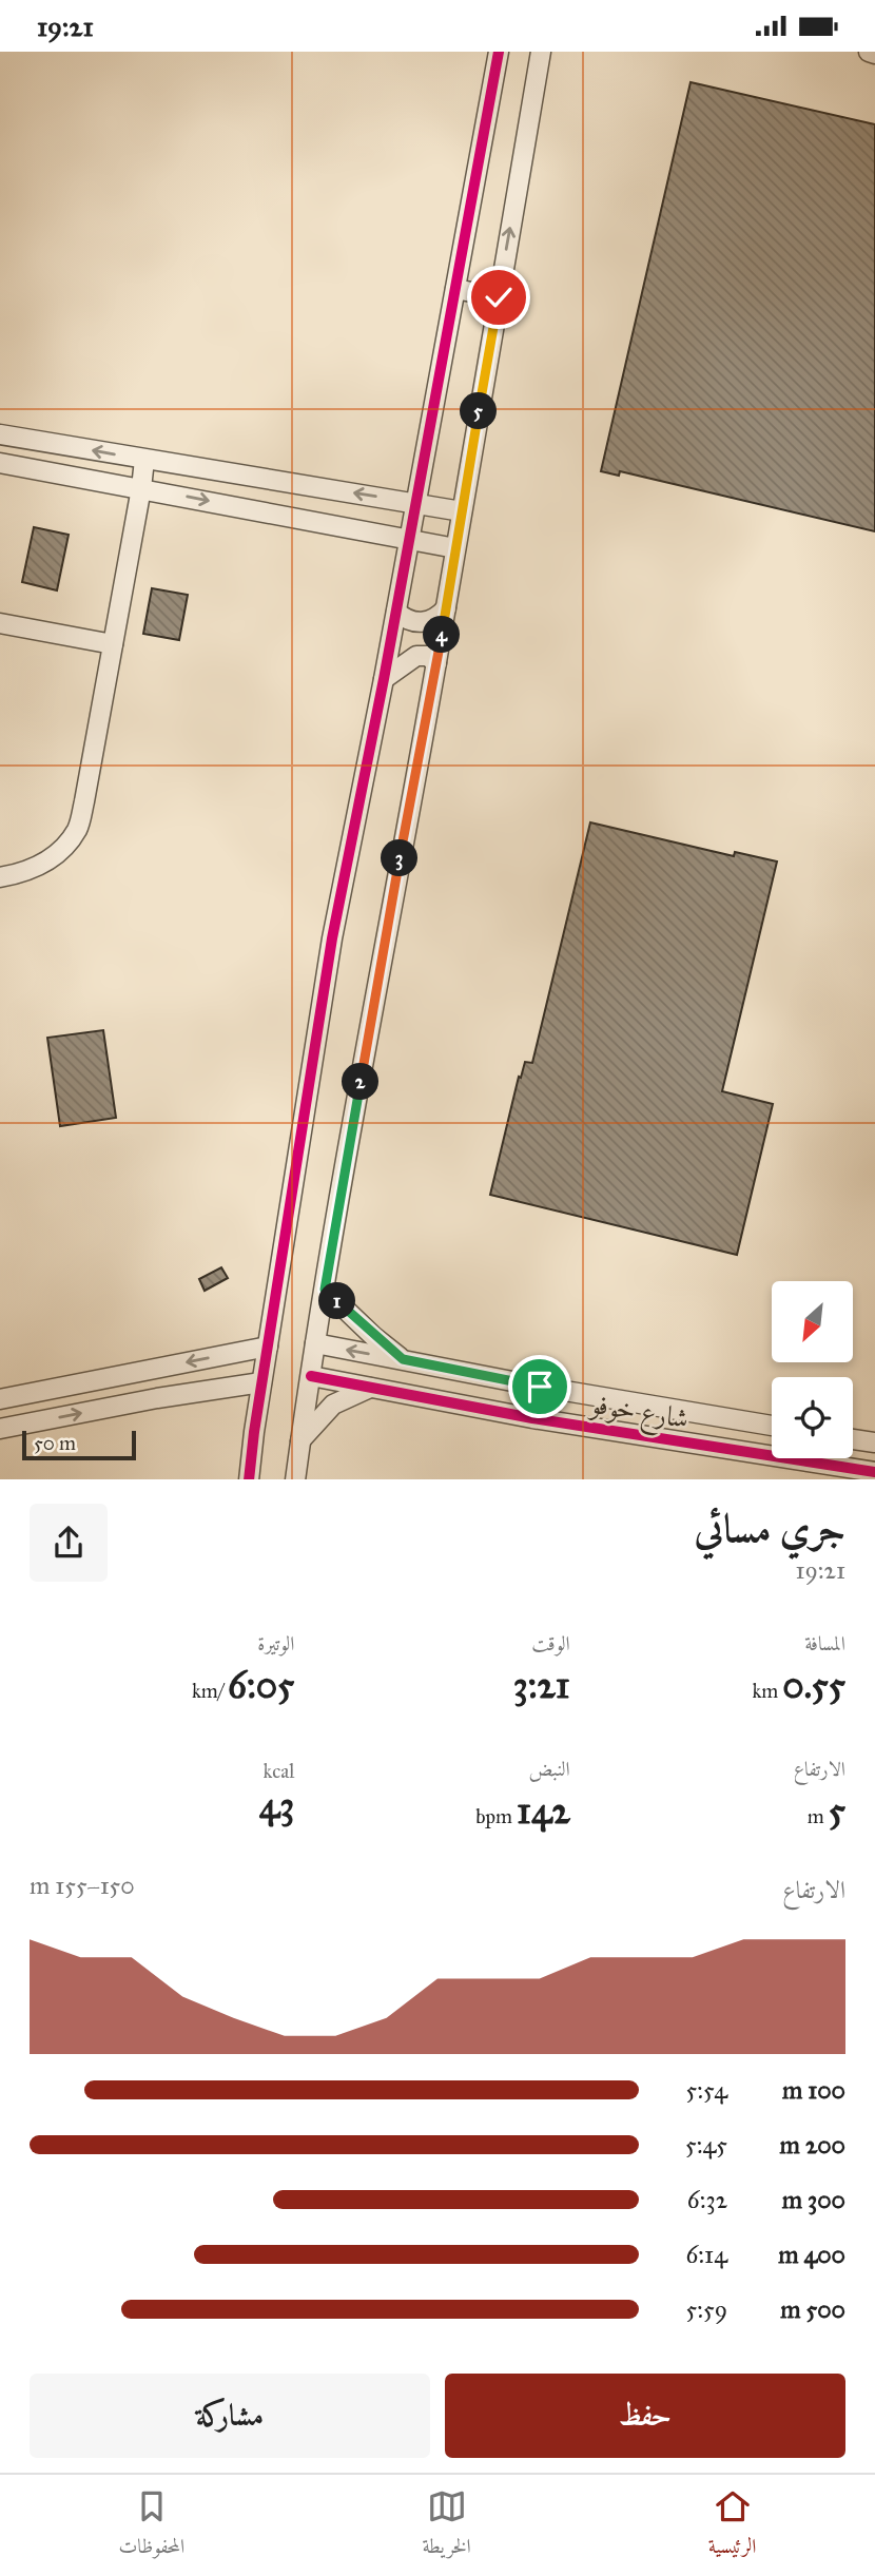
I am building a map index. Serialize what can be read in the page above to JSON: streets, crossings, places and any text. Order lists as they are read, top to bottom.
{
  "streets": {
    "street": ["شارع خوفو"]
  },
  "scale_bar": "50 m",
  "north": "bottom left",
  "page": {
    "status": "19:21",
    "pins": [
      "5",
      "4",
      "3",
      "2",
      "1"
    ],
    "scale": "50 m",
    "heading": ["جري مسائي", "19:21"],
    "stats": [
      ["المسافة", "0.55 km"],
      ["الوقت", "3:21"],
      ["الوتيرة", "6:05 /km"],
      ["الارتفاع", "5 m"],
      ["النبض", "142 bpm"],
      ["kcal", "43"]
    ],
    "chart": ["الارتفاع", "150–155 m"],
    "list": [
      {
        "name": "100 m",
        "note": "5:54"
      },
      {
        "name": "200 m",
        "note": "5:45"
      },
      {
        "name": "300 m",
        "note": "6:32"
      },
      {
        "name": "400 m",
        "note": "6:14"
      },
      {
        "name": "500 m",
        "note": "5:59"
      }
    ],
    "buttons": ["حفظ", "مشاركة"],
    "tabs": ["الرئيسية", "الخريطة", "المحفوظات"]
  }
}
